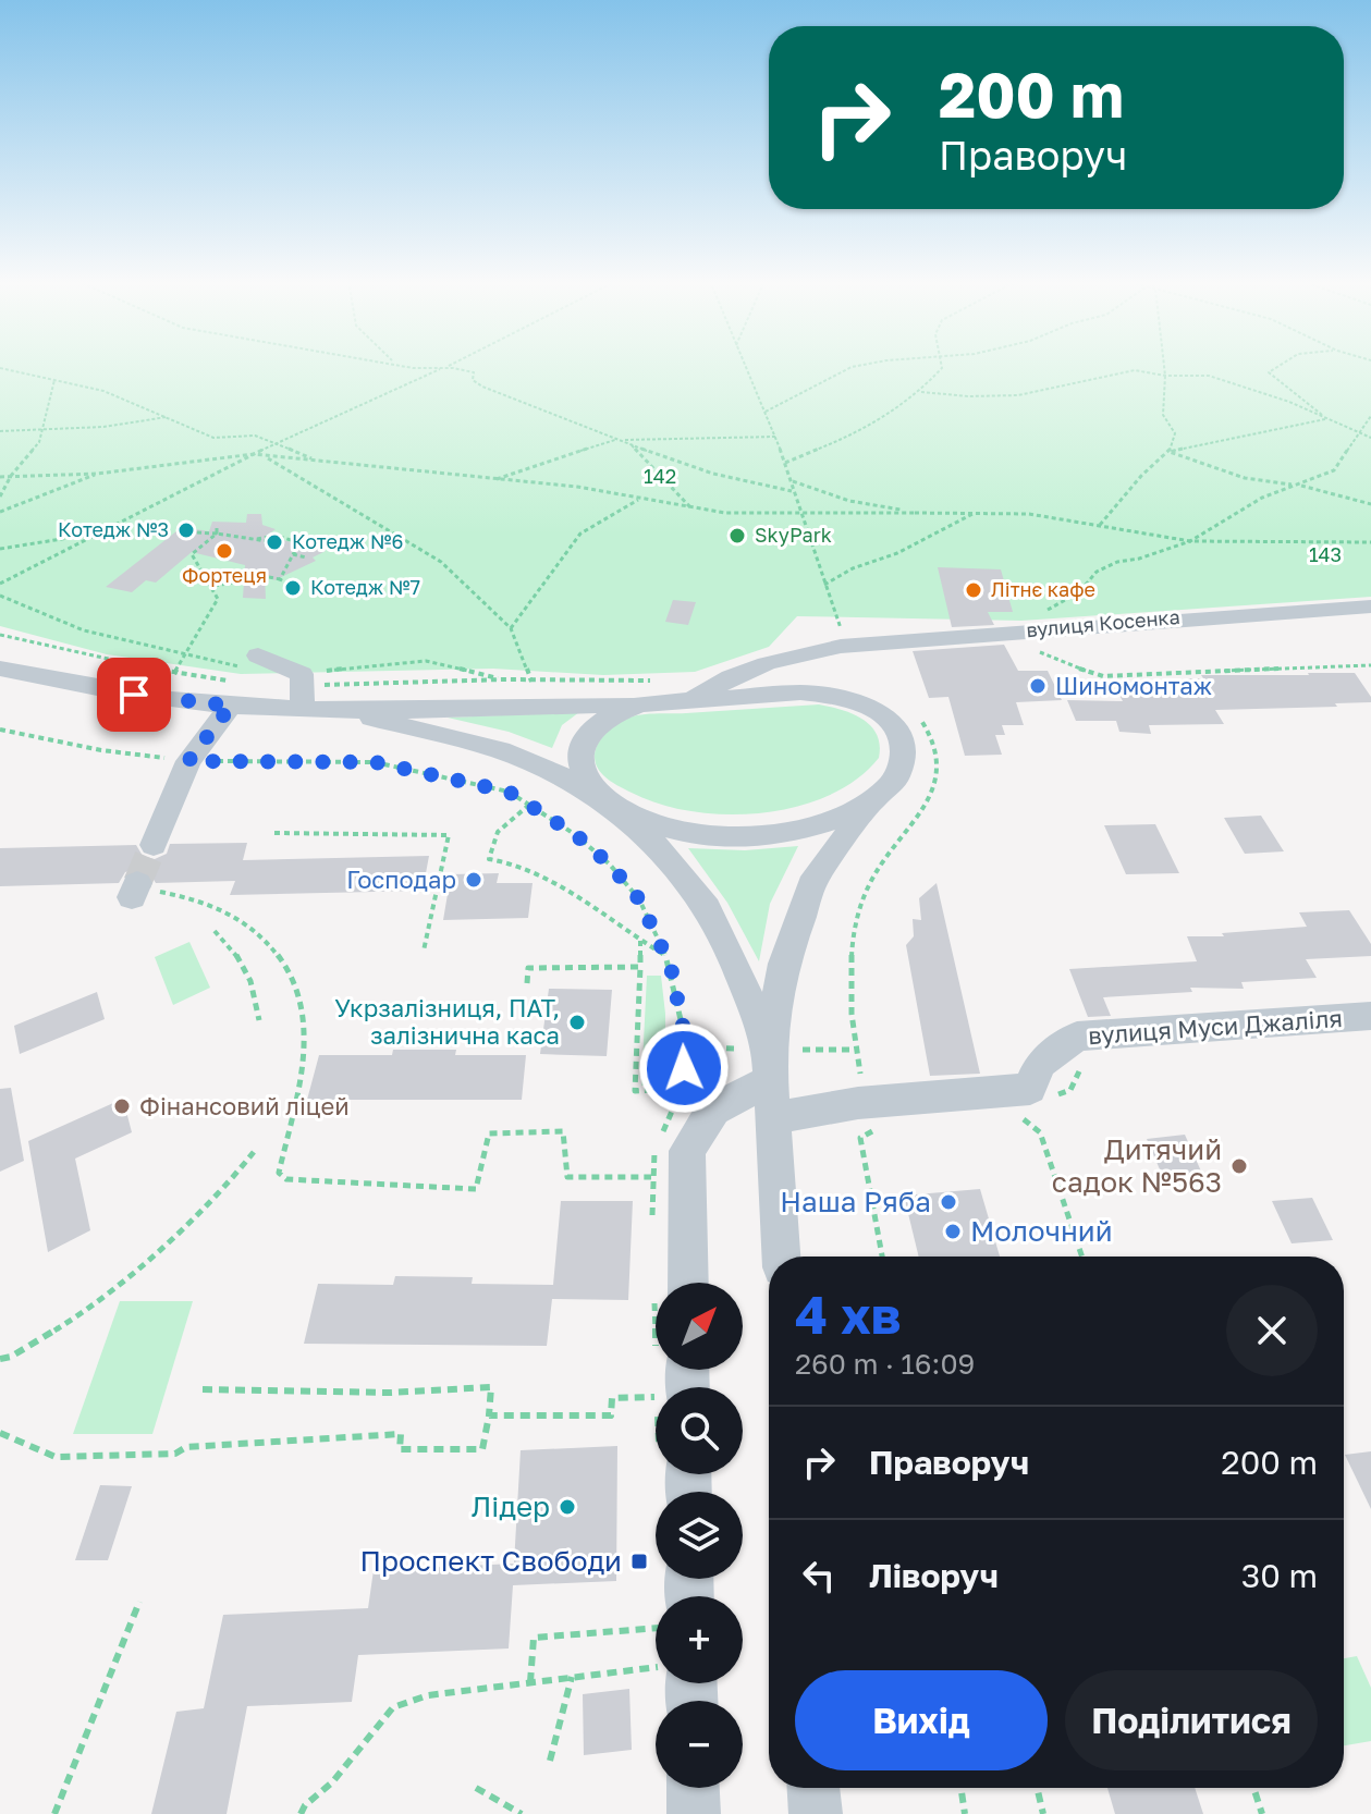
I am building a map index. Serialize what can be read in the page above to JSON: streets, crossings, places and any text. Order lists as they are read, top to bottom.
{
  "streets": {
    "street": ["вулиця Косенка", "вулиця Муси Джаліля"]
  },
  "parks": ["142", "143"],
  "places": {
    "other": [
      "Котедж №3",
      "SkyPark",
      "Котедж №6",
      "Фортеця",
      "Котедж №7",
      "Літнє кафе",
      "Шиномонтаж",
      "Господар",
      "Укрзалізниця, ПАТ, залізнична каса",
      "Фінансовий ліцей",
      "Дитячий садок №563",
      "Наша Ряба",
      "Молочний",
      "Лідер"
    ],
    "transit": ["Проспект Свободи"]
  },
  "north": "top right",
  "page": {
    "turn": ["200 m", "Праворуч"],
    "heading": ["4 хв", "260 m · 16:09"],
    "map_buttons": ["+", "−"],
    "list": [
      {
        "name": "Праворуч",
        "value": "200 m"
      },
      {
        "name": "Ліворуч",
        "value": "30 m"
      }
    ],
    "buttons": ["Вихід", "Поділитися"]
  }
}
